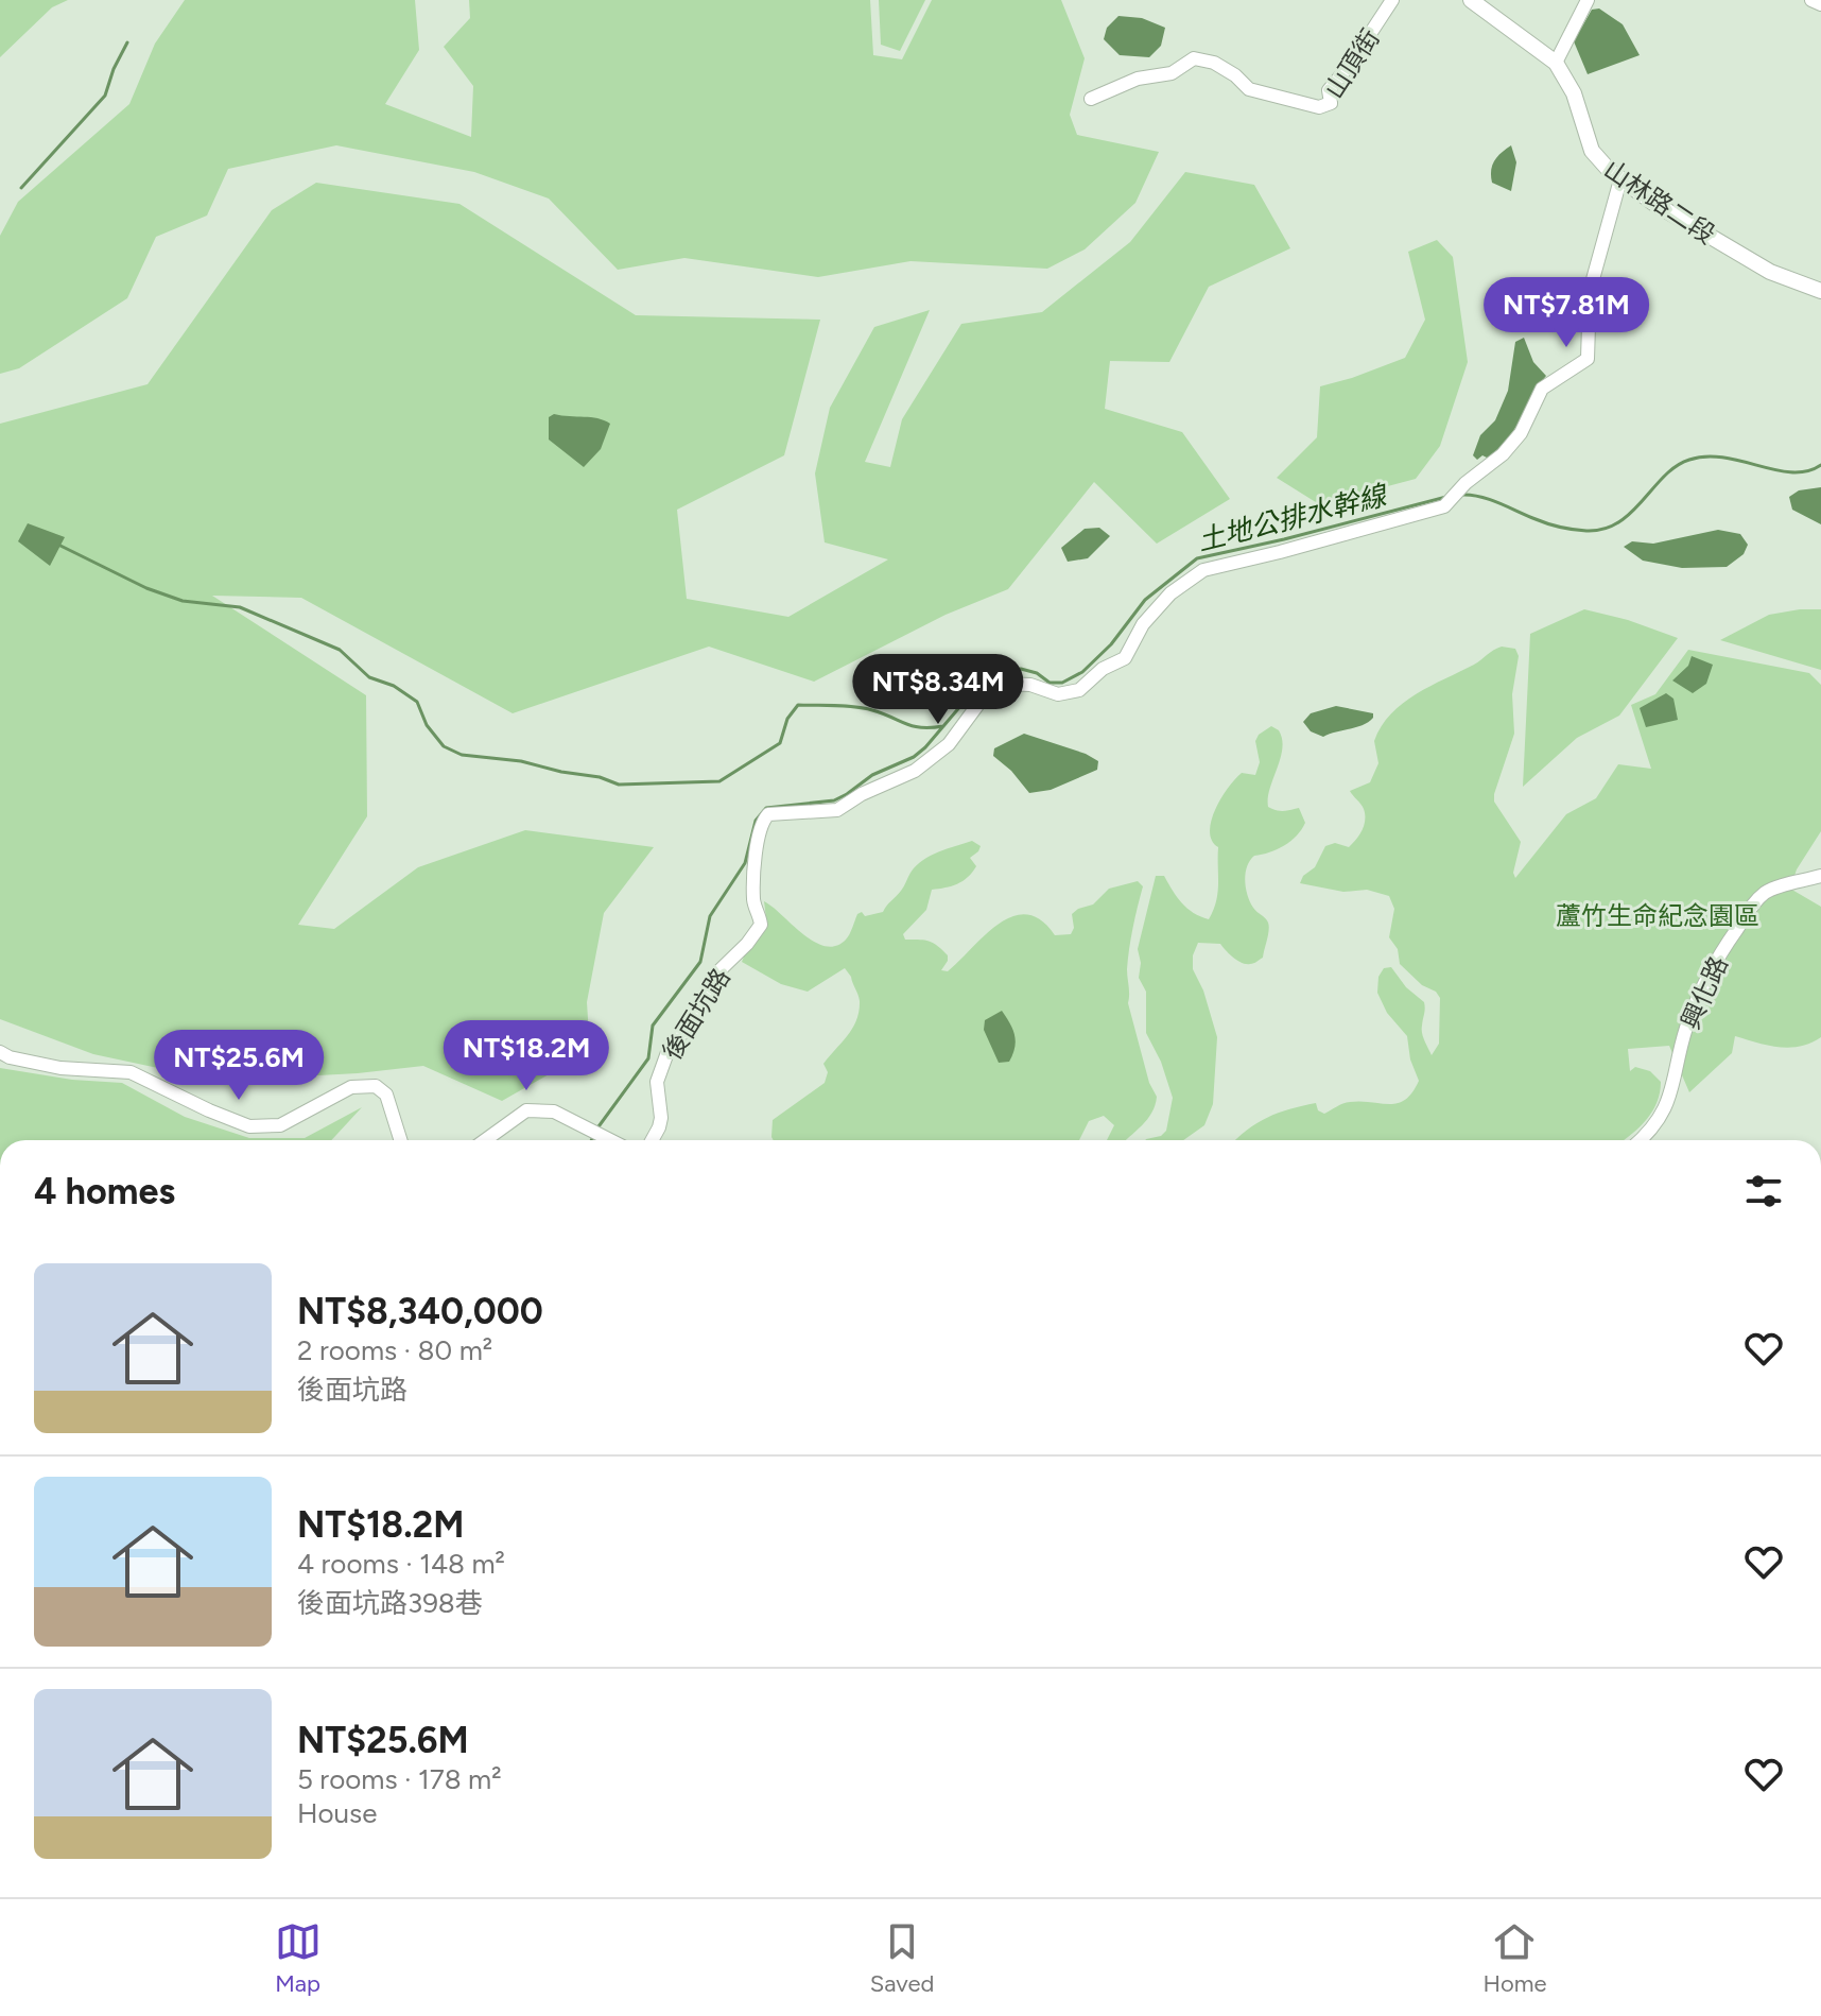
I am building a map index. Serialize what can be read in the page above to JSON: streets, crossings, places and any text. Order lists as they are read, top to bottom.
{
  "streets": {
    "main road": ["山林路二段"],
    "street": ["山頂街", "興化路", "後面坑路"]
  },
  "crossings": [
    ["山林路二段", "後面坑路"]
  ],
  "water": ["土地公排水幹線"],
  "parks": ["蘆竹生命紀念園區"],
  "page": {
    "price": [
      "NT$7.81M",
      "NT$8.34M",
      "NT$18.2M",
      "NT$25.6M"
    ],
    "heading": "4 homes",
    "list": [
      {
        "name": "NT$8,340,000",
        "note": "2 rooms · 80 m² · 後面坑路"
      },
      {
        "name": "NT$18.2M",
        "note": "4 rooms · 148 m² · 後面坑路398巷"
      },
      {
        "name": "NT$25.6M",
        "note": "5 rooms · 178 m² · House"
      }
    ],
    "tabs": ["Map", "Saved", "Home"]
  }
}
